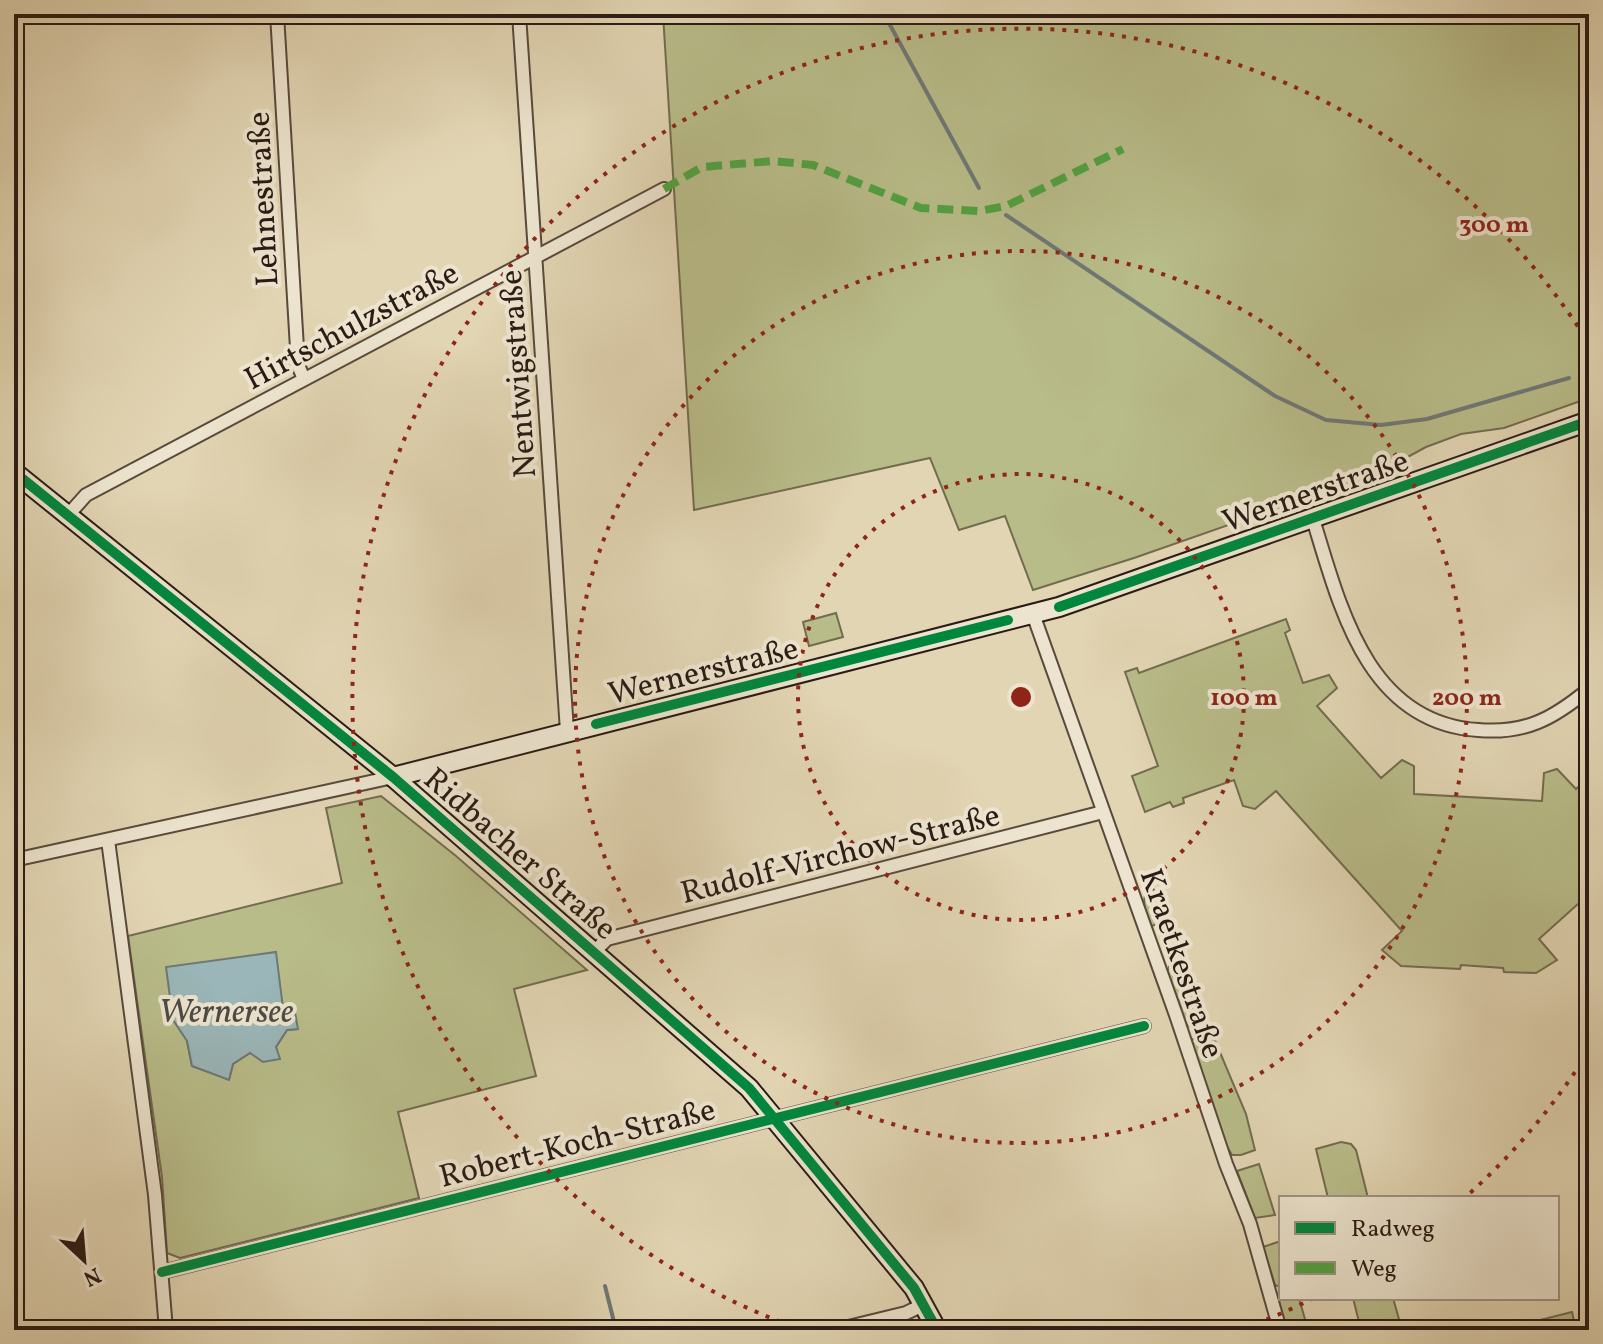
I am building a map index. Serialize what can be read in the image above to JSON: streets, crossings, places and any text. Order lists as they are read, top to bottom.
{
  "streets": {
    "street": [
      "Lehnestraße",
      "Hirtschulzstraße",
      "Nentwigstraße",
      "Wernerstraße",
      "Ridbacher Straße",
      "Rudolf-Virchow-Straße",
      "Kraetkestraße",
      "Robert-Koch-Straße"
    ]
  },
  "crossings": [
    ["Lehnestraße", "Hirtschulzstraße"],
    ["Hirtschulzstraße", "Nentwigstraße"],
    ["Hirtschulzstraße", "Ridbacher Straße"],
    ["Nentwigstraße", "Wernerstraße"],
    ["Wernerstraße", "Ridbacher Straße"],
    ["Wernerstraße", "Kraetkestraße"],
    ["Ridbacher Straße", "Rudolf-Virchow-Straße"],
    ["Ridbacher Straße", "Robert-Koch-Straße"],
    ["Rudolf-Virchow-Straße", "Kraetkestraße"]
  ],
  "water": ["Wernersee"],
  "legend": ["Radweg", "Weg"],
  "north": "bottom right",
  "rings": ["300 m", "100 m", "200 m"]
}
